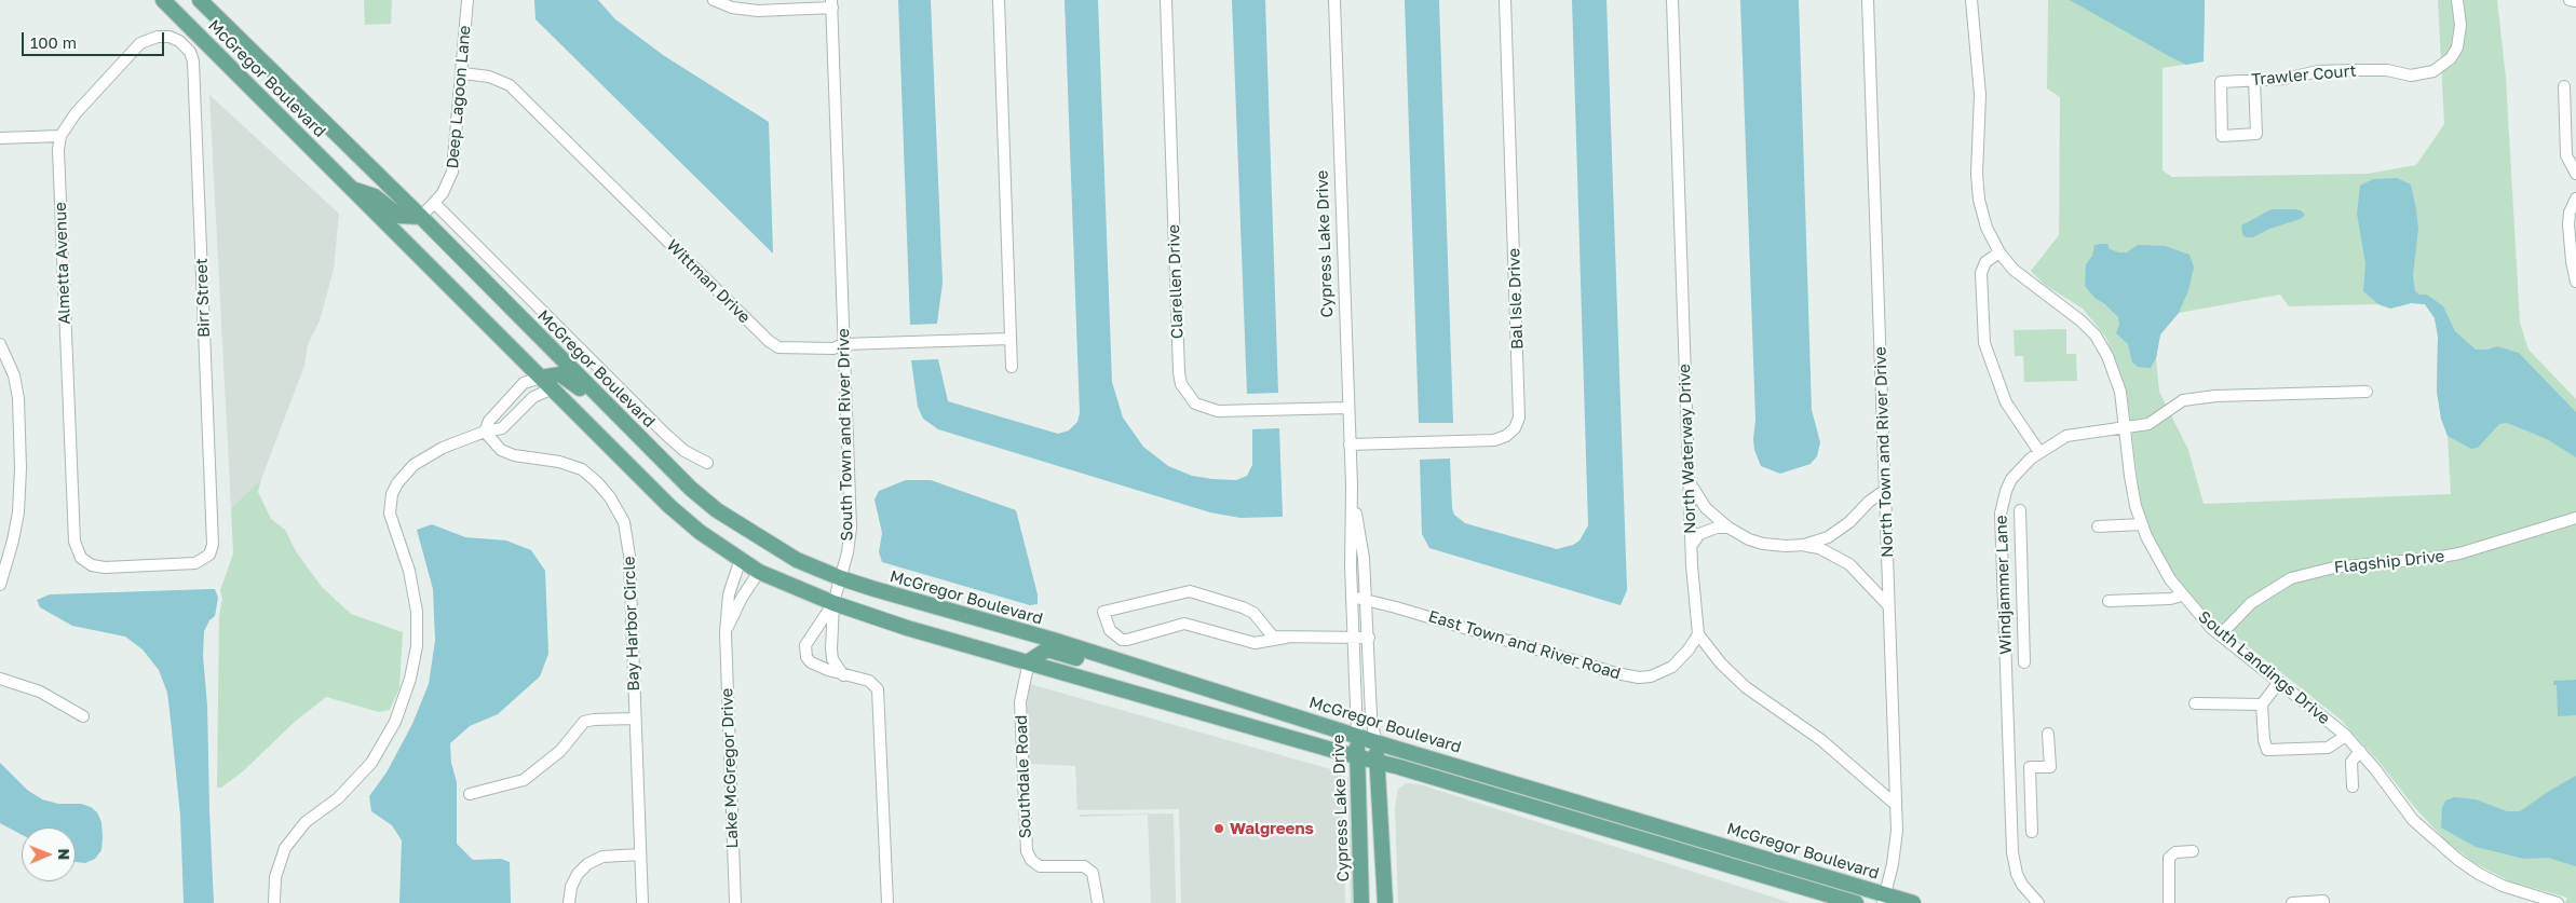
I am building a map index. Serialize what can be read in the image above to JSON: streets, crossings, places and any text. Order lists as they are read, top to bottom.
{
  "streets": {
    "main road": ["McGregor Boulevard", "Cypress Lake Drive"],
    "street": [
      "Trawler Court",
      "Deep Lagoon Lane",
      "Almetta Avenue",
      "Wittman Drive",
      "Clarellen Drive",
      "Birr Street",
      "Bal Isle Drive",
      "South Town and River Drive",
      "North Waterway Drive",
      "North Town and River Drive",
      "Flagship Drive",
      "Windjammer Lane",
      "Bay Harbor Circle",
      "East Town and River Road",
      "South Landings Drive",
      "Lake McGregor Drive",
      "Southdale Road"
    ]
  },
  "crossings": [
    ["McGregor Boulevard", "Deep Lagoon Lane"],
    ["McGregor Boulevard", "Cypress Lake Drive"],
    ["McGregor Boulevard", "South Town and River Drive"],
    ["McGregor Boulevard", "North Town and River Drive"],
    ["McGregor Boulevard", "Lake McGregor Drive"],
    ["McGregor Boulevard", "Southdale Road"],
    ["Deep Lagoon Lane", "Wittman Drive"],
    ["Cypress Lake Drive", "Clarellen Drive"],
    ["Cypress Lake Drive", "Bal Isle Drive"],
    ["Cypress Lake Drive", "East Town and River Road"],
    ["Almetta Avenue", "Birr Street"],
    ["Wittman Drive", "South Town and River Drive"],
    ["North Waterway Drive", "East Town and River Road"],
    ["Flagship Drive", "South Landings Drive"],
    ["Windjammer Lane", "South Landings Drive"]
  ],
  "places": ["Walgreens"],
  "scale_bar": "100 m",
  "north": "right"
}
